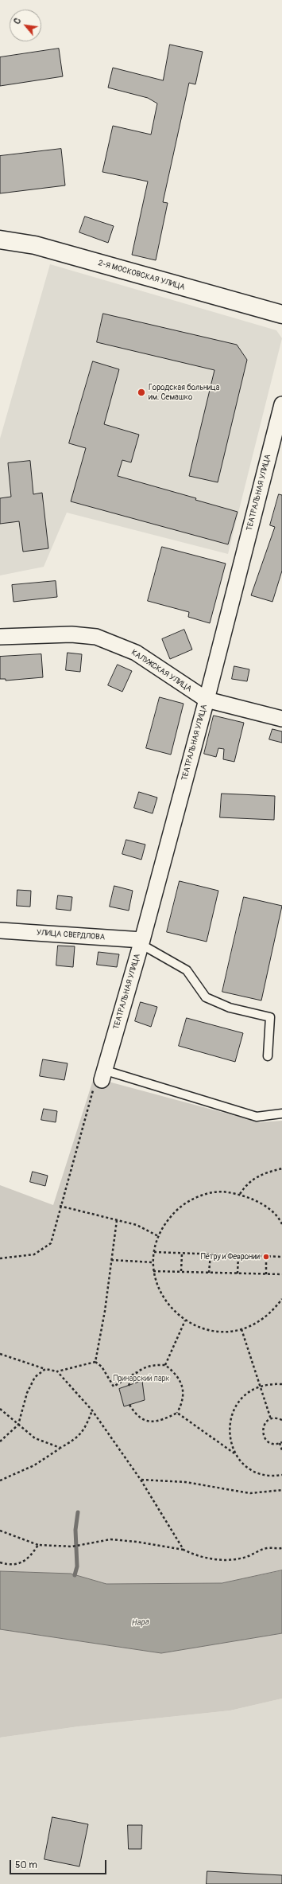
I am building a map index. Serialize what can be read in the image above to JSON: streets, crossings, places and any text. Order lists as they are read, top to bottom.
{
  "streets": {
    "street": [
      "2-Я МОСКОВСКАЯ УЛИЦА",
      "ТЕАТРАЛЬНАЯ УЛИЦА",
      "КАЛУЖСКАЯ УЛИЦА",
      "УЛИЦА СВЕРДЛОВА"
    ]
  },
  "crossings": [
    ["ТЕАТРАЛЬНАЯ УЛИЦА", "КАЛУЖСКАЯ УЛИЦА"],
    ["ТЕАТРАЛЬНАЯ УЛИЦА", "УЛИЦА СВЕРДЛОВА"]
  ],
  "water": ["Нара"],
  "parks": ["Принарский парк"],
  "places": ["Городская больница им. Семашко", "Петру и Февронии"],
  "scale_bar": "50 m",
  "north": "top left"
}
